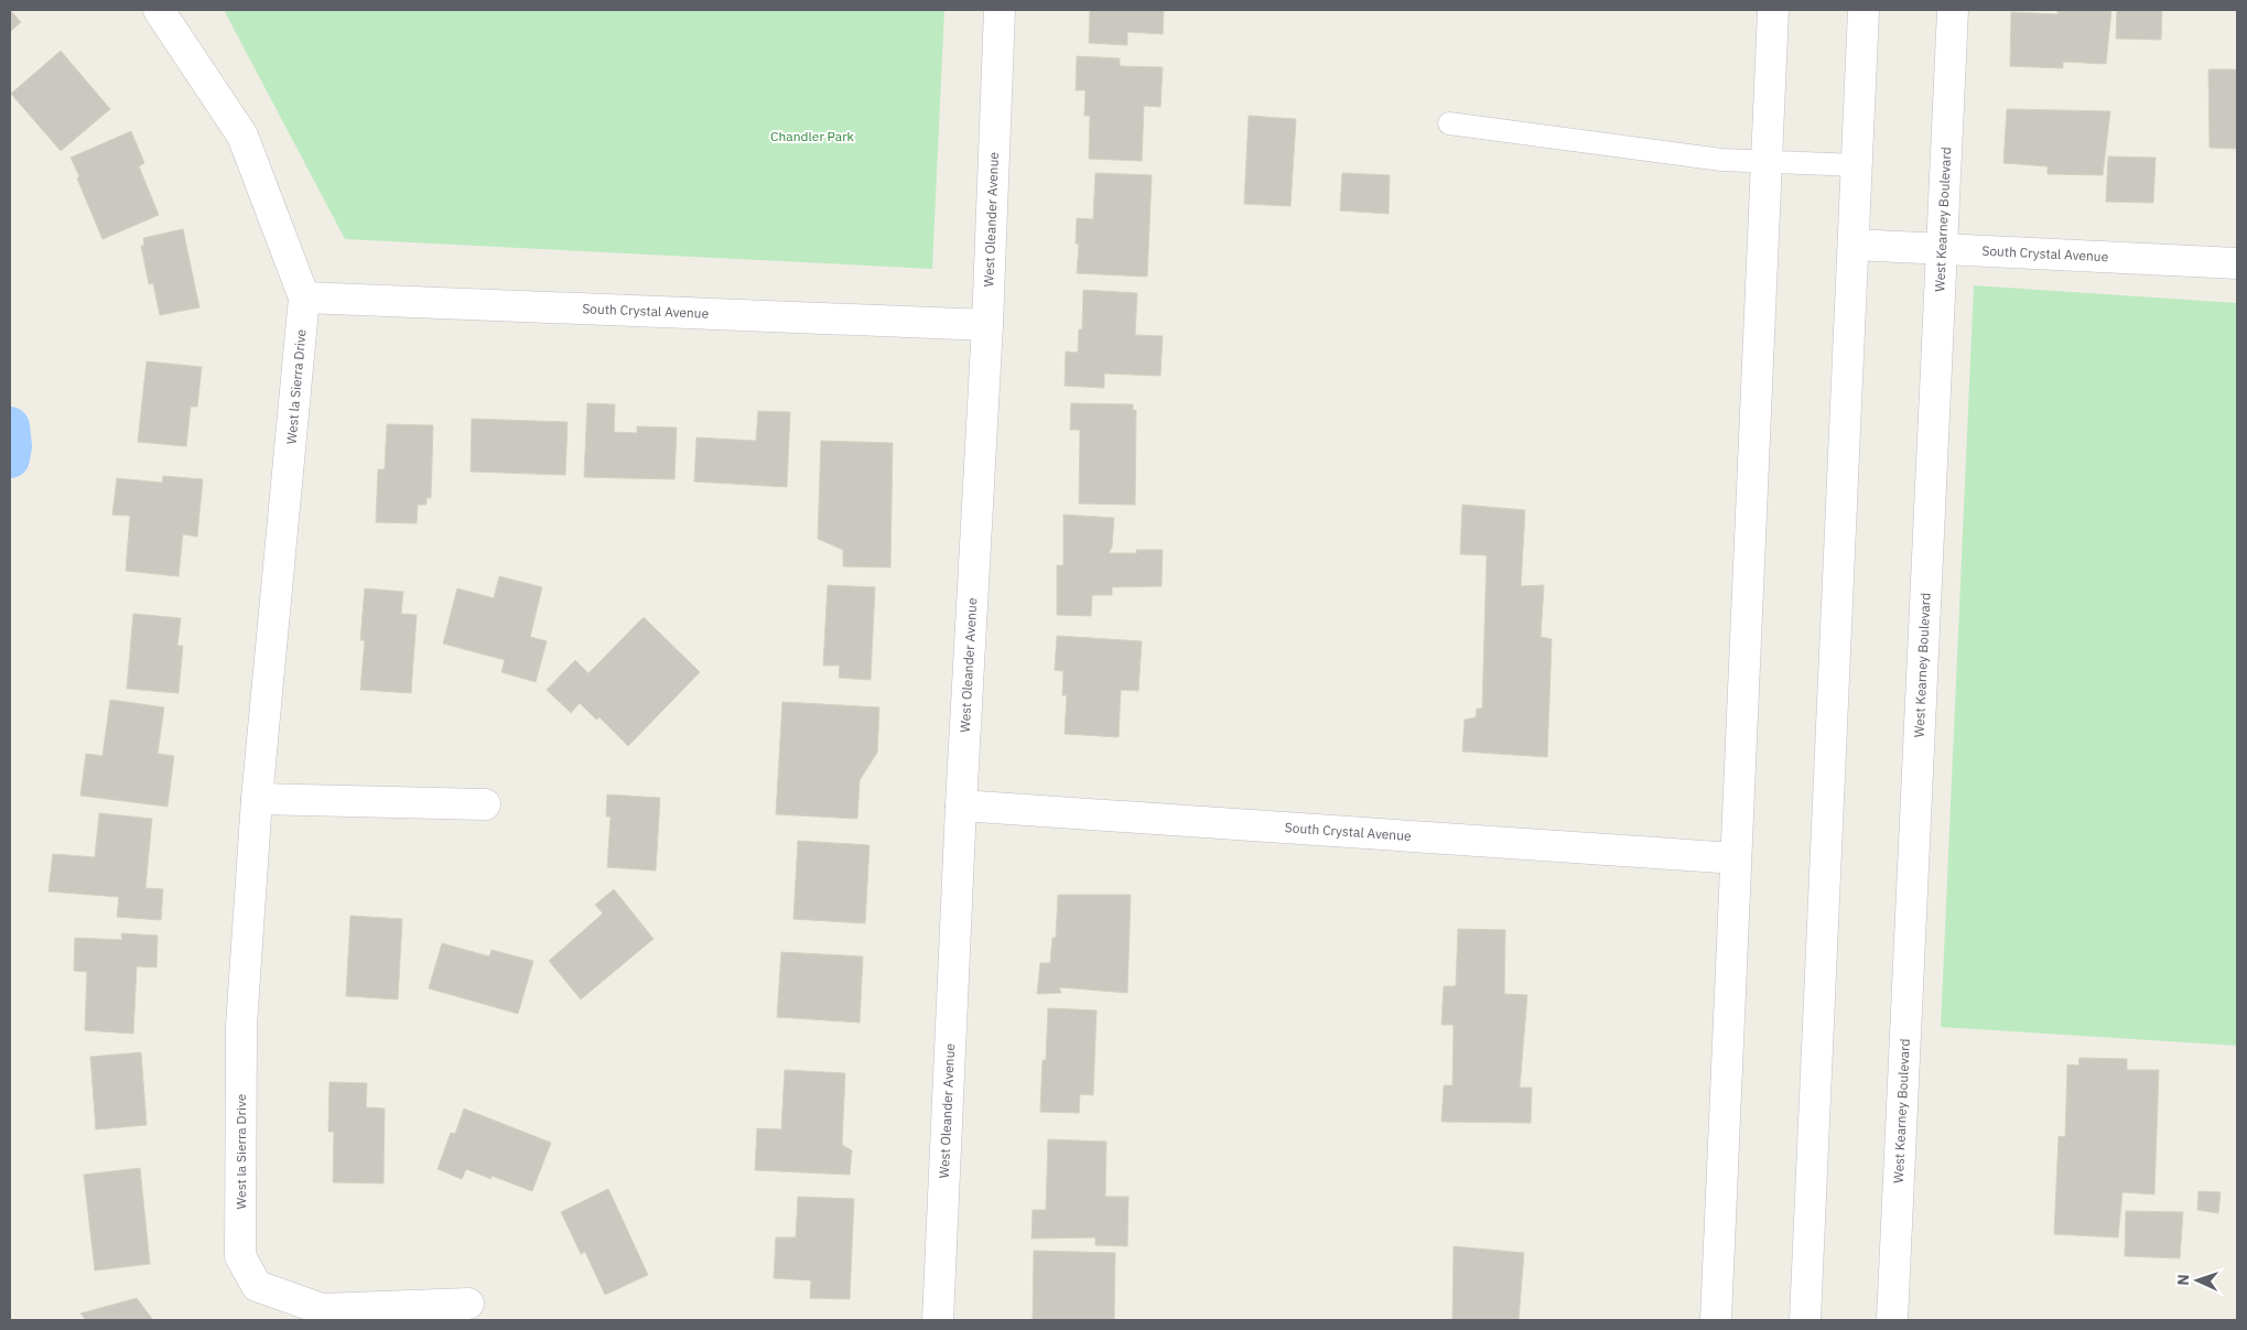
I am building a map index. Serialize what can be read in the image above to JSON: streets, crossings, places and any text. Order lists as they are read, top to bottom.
{
  "streets": {
    "street": [
      "West Oleander Avenue",
      "West Kearney Boulevard",
      "South Crystal Avenue",
      "West la Sierra Drive"
    ]
  },
  "crossings": [
    ["West Oleander Avenue", "South Crystal Avenue"],
    ["West Kearney Boulevard", "South Crystal Avenue"],
    ["South Crystal Avenue", "West la Sierra Drive"]
  ],
  "parks": ["Chandler Park"],
  "north": "left"
}
